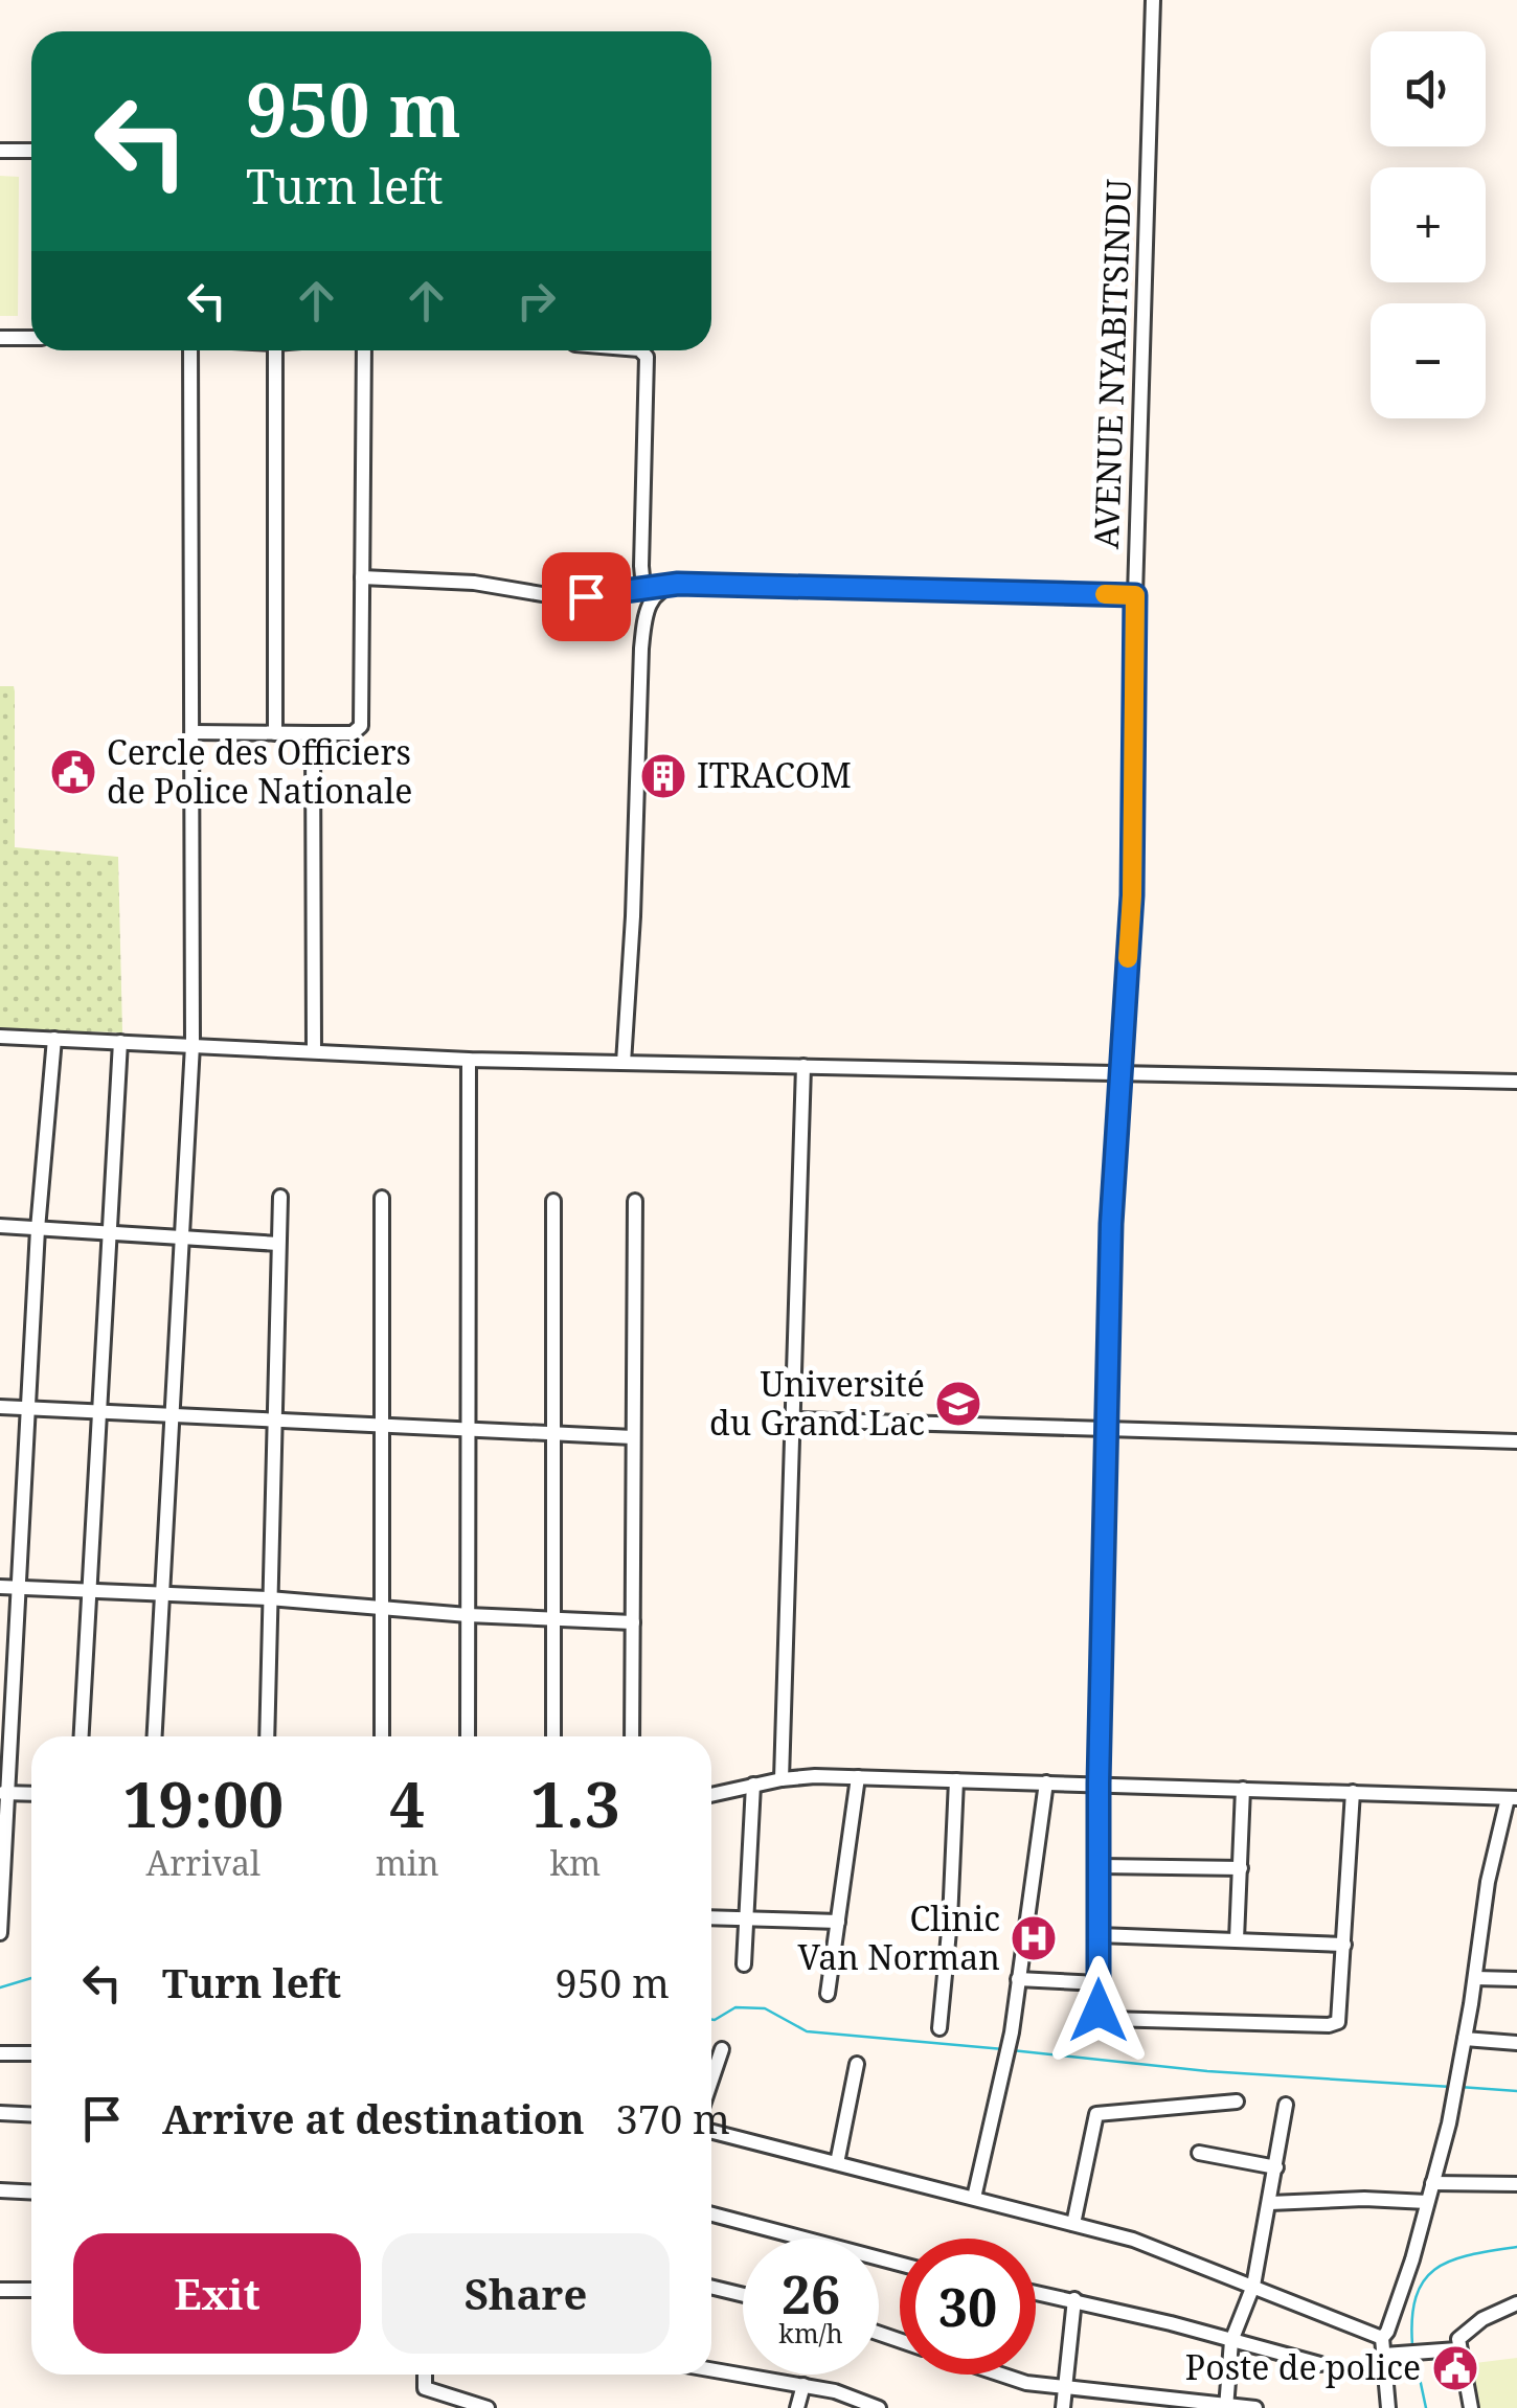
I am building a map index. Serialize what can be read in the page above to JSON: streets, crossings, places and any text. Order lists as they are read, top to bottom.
{
  "streets": {
    "street": ["AVENUE NYABITSINDU"]
  },
  "places": {
    "public building": ["Cercle des Officiers de Police Nationale", "Poste de police"],
    "building": ["ITRACOM"],
    "school or university": ["Université du Grand Lac"],
    "hospital": ["Clinic Van Norman"]
  },
  "page": {
    "map_buttons": ["+", "−"],
    "turn": ["950 m", "Turn left"],
    "eta": [
      "19:00",
      "Arrival",
      "4",
      "min",
      "1.3",
      "km"
    ],
    "list": [
      {
        "name": "Turn left",
        "value": "950 m"
      },
      {
        "name": "Arrive at destination",
        "value": "370 m"
      }
    ],
    "buttons": ["Exit", "Share"],
    "speed": "26 km/h",
    "limit": "30"
  }
}
